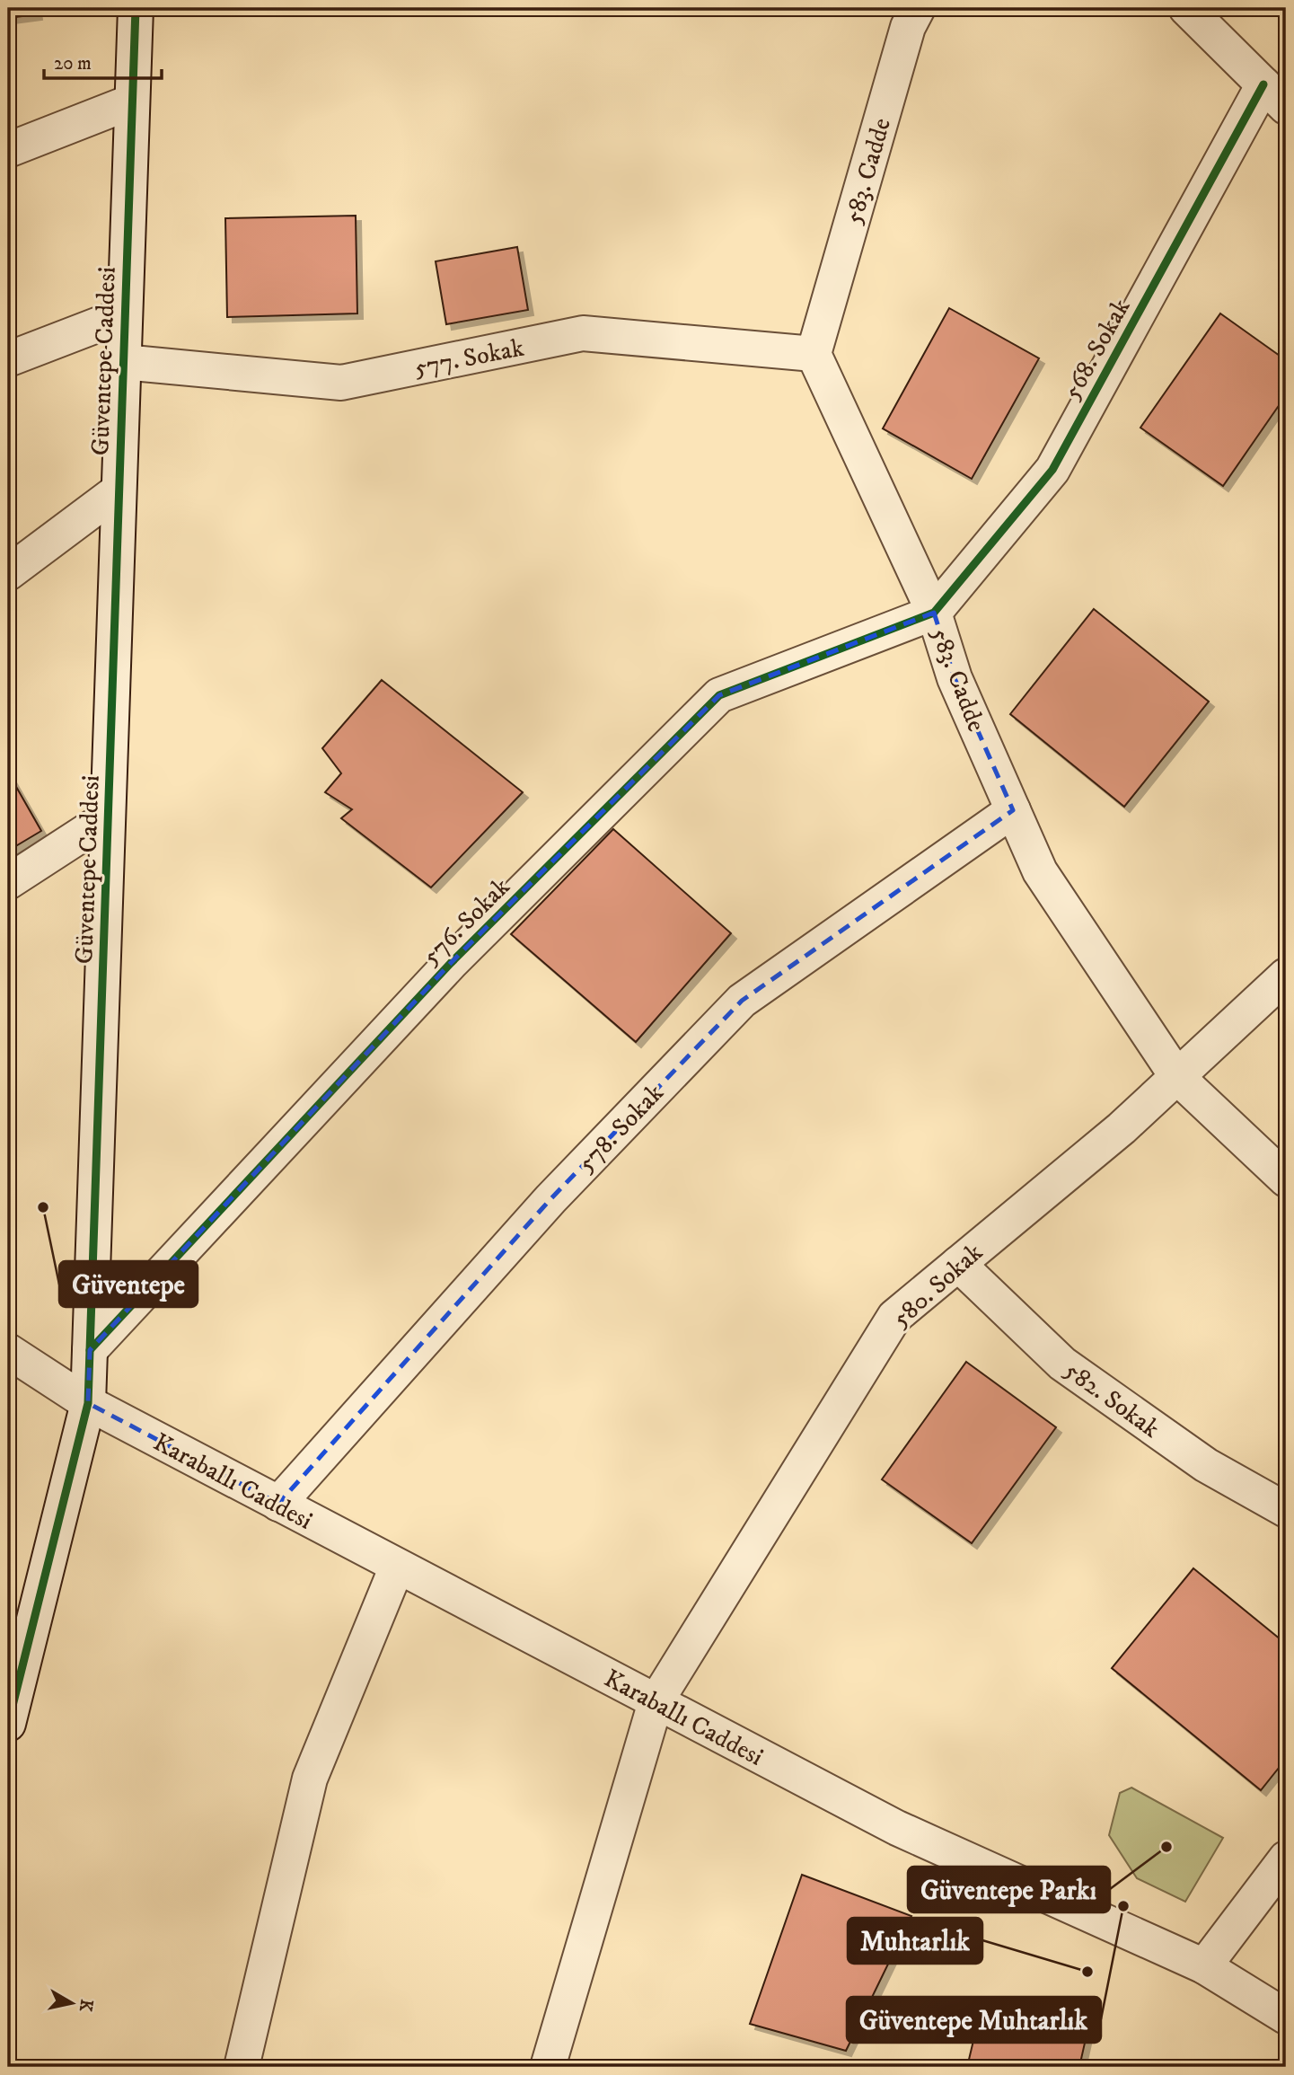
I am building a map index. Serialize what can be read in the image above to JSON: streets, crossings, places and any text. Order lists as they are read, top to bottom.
{
  "streets": {
    "street": [
      "583. Cadde",
      "568. Sokak",
      "577. Sokak",
      "Güventepe Caddesi",
      "576. Sokak",
      "578. Sokak",
      "580. Sokak",
      "582. Sokak",
      "Karaballı Caddesi"
    ]
  },
  "crossings": [
    ["583. Cadde", "568. Sokak"],
    ["583. Cadde", "577. Sokak"],
    ["583. Cadde", "576. Sokak"],
    ["583. Cadde", "578. Sokak"],
    ["583. Cadde", "580. Sokak"],
    ["568. Sokak", "576. Sokak"],
    ["577. Sokak", "Güventepe Caddesi"],
    ["Güventepe Caddesi", "576. Sokak"],
    ["Güventepe Caddesi", "Karaballı Caddesi"],
    ["578. Sokak", "Karaballı Caddesi"],
    ["580. Sokak", "582. Sokak"],
    ["580. Sokak", "Karaballı Caddesi"]
  ],
  "places": [
    "Güventepe",
    "Güventepe Parkı",
    "Güventepe Muhtarlık",
    "Muhtarlık"
  ],
  "scale_bar": "20 m",
  "north": "right"
}
